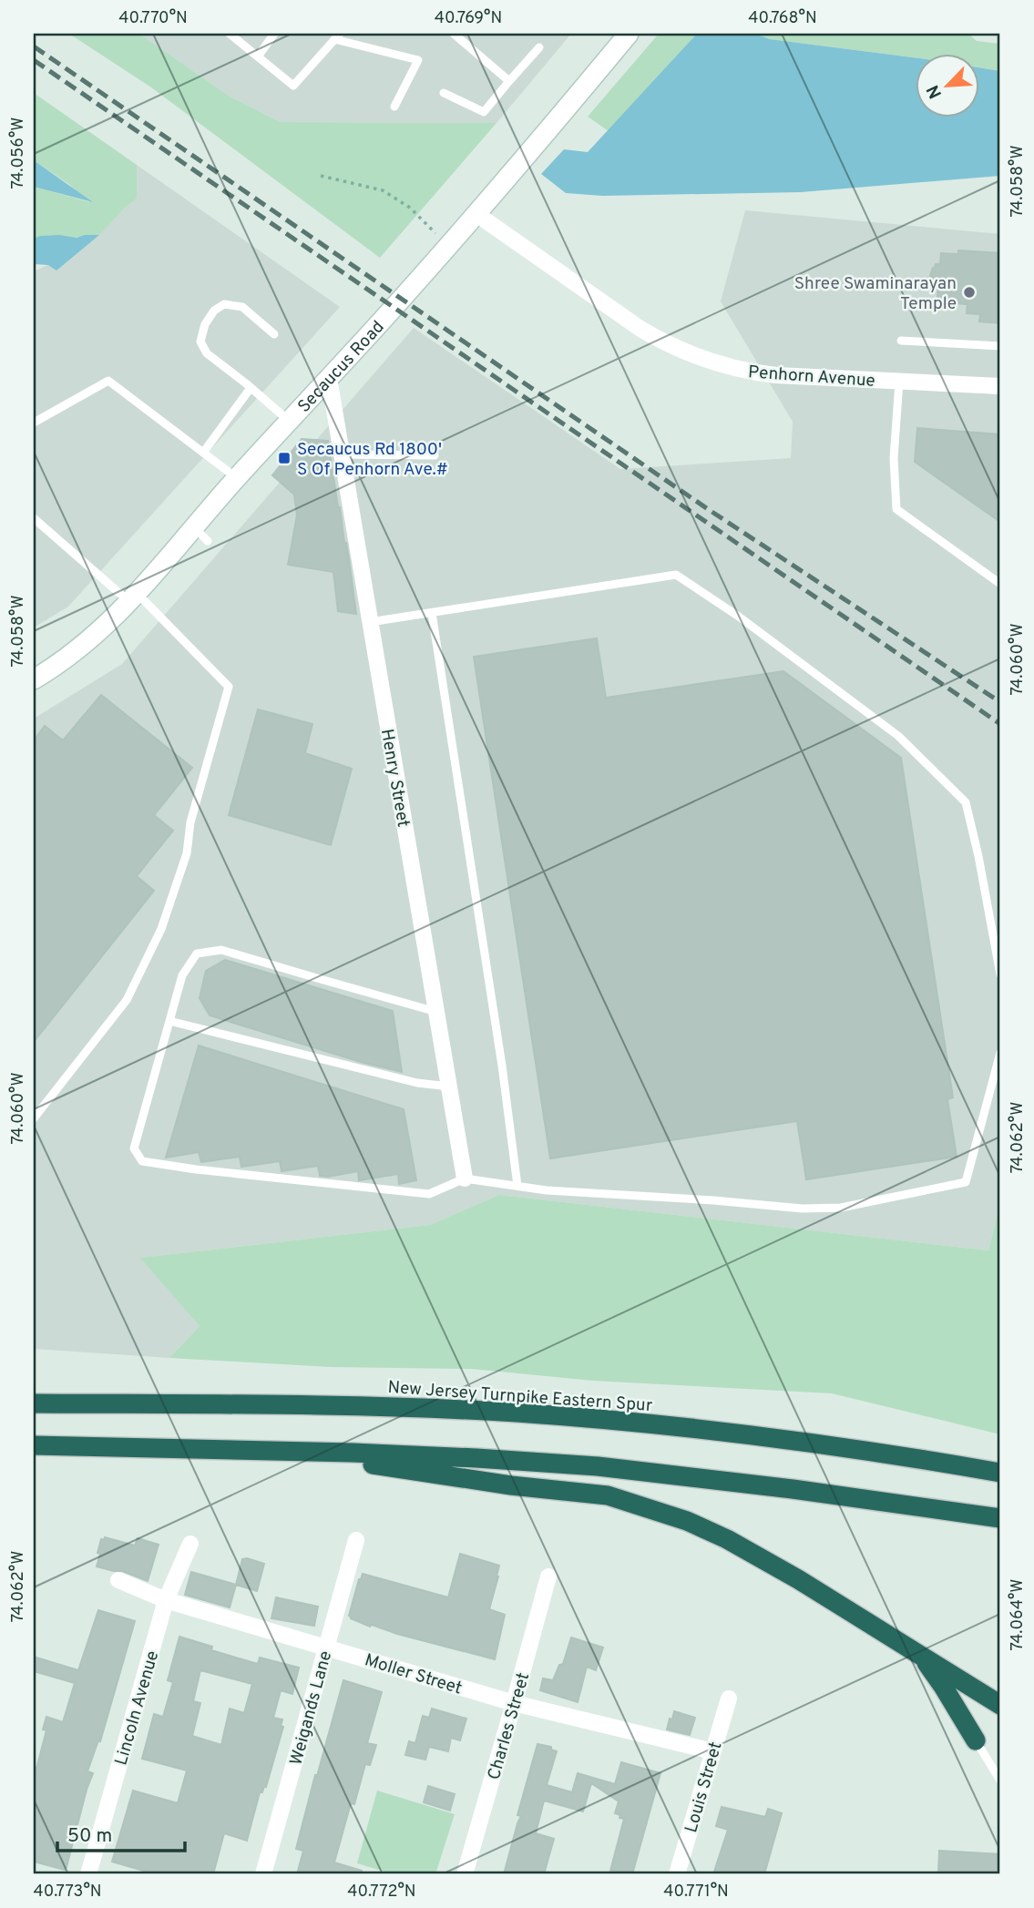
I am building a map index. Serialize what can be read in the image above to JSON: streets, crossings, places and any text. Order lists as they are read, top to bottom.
{
  "streets": {
    "highway": ["New Jersey Turnpike Eastern Spur"],
    "main road": ["Secaucus Road"],
    "street": [
      "Penhorn Avenue",
      "Henry Street",
      "Moller Street",
      "Lincoln Avenue",
      "Weigands Lane",
      "Charles Street",
      "Louis Street"
    ]
  },
  "crossings": [
    ["Secaucus Road", "Penhorn Avenue"],
    ["Secaucus Road", "Henry Street"],
    ["Moller Street", "Lincoln Avenue"],
    ["Moller Street", "Weigands Lane"],
    ["Moller Street", "Charles Street"],
    ["Moller Street", "Louis Street"]
  ],
  "places": {
    "other": ["Shree Swaminarayan Temple"],
    "transit": ["Secaucus Rd 1800' S Of Penhorn Ave.#"]
  },
  "scale_bar": "50 m",
  "north": "bottom left",
  "coordinates": [
    "40.770°N",
    "40.769°N",
    "40.768°N",
    "74.056°W",
    "74.058°W",
    "74.060°W",
    "74.062°W",
    "74.064°W",
    "40.773°N",
    "40.772°N",
    "40.771°N"
  ]
}
